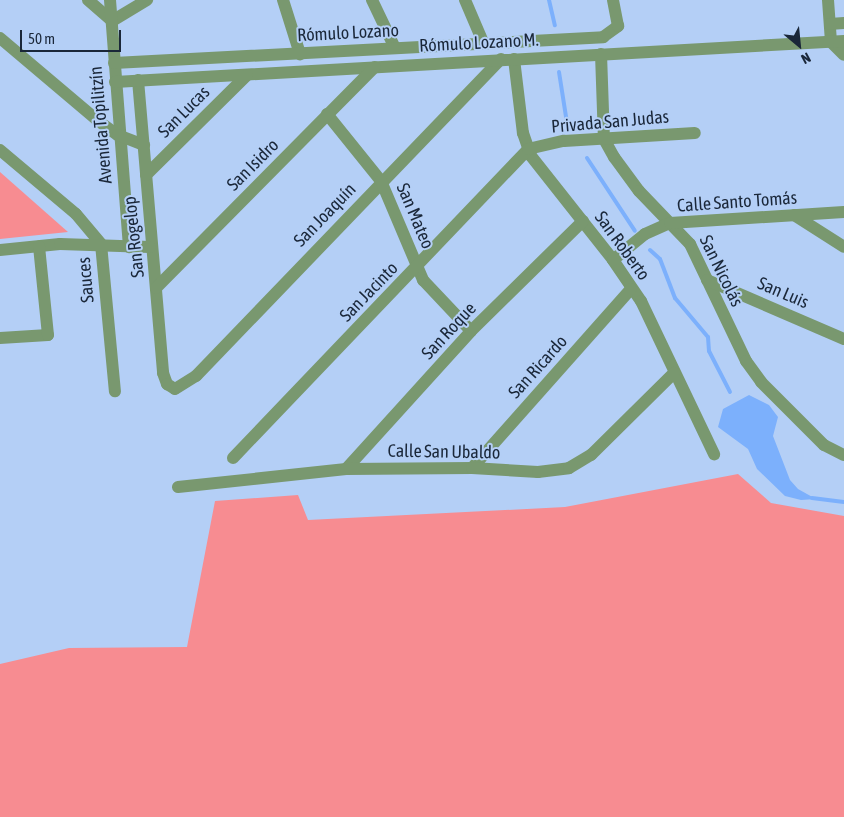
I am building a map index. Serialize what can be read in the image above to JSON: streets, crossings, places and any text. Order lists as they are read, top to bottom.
{
  "streets": {
    "street": [
      "Rómulo Lozano",
      "Rómulo Lozano M.",
      "San Lucas",
      "Privada San Judas",
      "Avenida Topilitzín",
      "San Isidro",
      "Calle Santo Tomás",
      "San Joaquín",
      "San Mateo",
      "San Rogelop",
      "San Roberto",
      "San Nicolás",
      "Sauces",
      "San Jacinto",
      "San Luis",
      "San Roque",
      "San Ricardo",
      "Calle San Ubaldo"
    ]
  },
  "crossings": [
    ["Rómulo Lozano", "Avenida Topilitzín"],
    ["Rómulo Lozano M.", "San Lucas"],
    ["Rómulo Lozano M.", "Avenida Topilitzín"],
    ["Rómulo Lozano M.", "San Isidro"],
    ["Rómulo Lozano M.", "San Joaquín"],
    ["Rómulo Lozano M.", "San Rogelop"],
    ["Rómulo Lozano M.", "San Roberto"],
    ["San Lucas", "San Rogelop"],
    ["Privada San Judas", "San Roberto"],
    ["Privada San Judas", "San Nicolás"],
    ["Privada San Judas", "San Jacinto"],
    ["San Isidro", "San Mateo"],
    ["San Isidro", "San Rogelop"],
    ["Calle Santo Tomás", "San Roberto"],
    ["Calle Santo Tomás", "San Nicolás"],
    ["San Joaquín", "San Mateo"],
    ["San Joaquín", "San Rogelop"],
    ["San Joaquín", "San Roberto"],
    ["San Mateo", "San Jacinto"],
    ["San Mateo", "San Roque"],
    ["San Roberto", "San Jacinto"],
    ["San Roberto", "San Roque"],
    ["San Roberto", "San Ricardo"],
    ["San Roberto", "Calle San Ubaldo"],
    ["San Nicolás", "San Luis"],
    ["San Roque", "Calle San Ubaldo"],
    ["San Ricardo", "Calle San Ubaldo"]
  ],
  "scale_bar": "50 m",
  "north": "bottom right"
}
